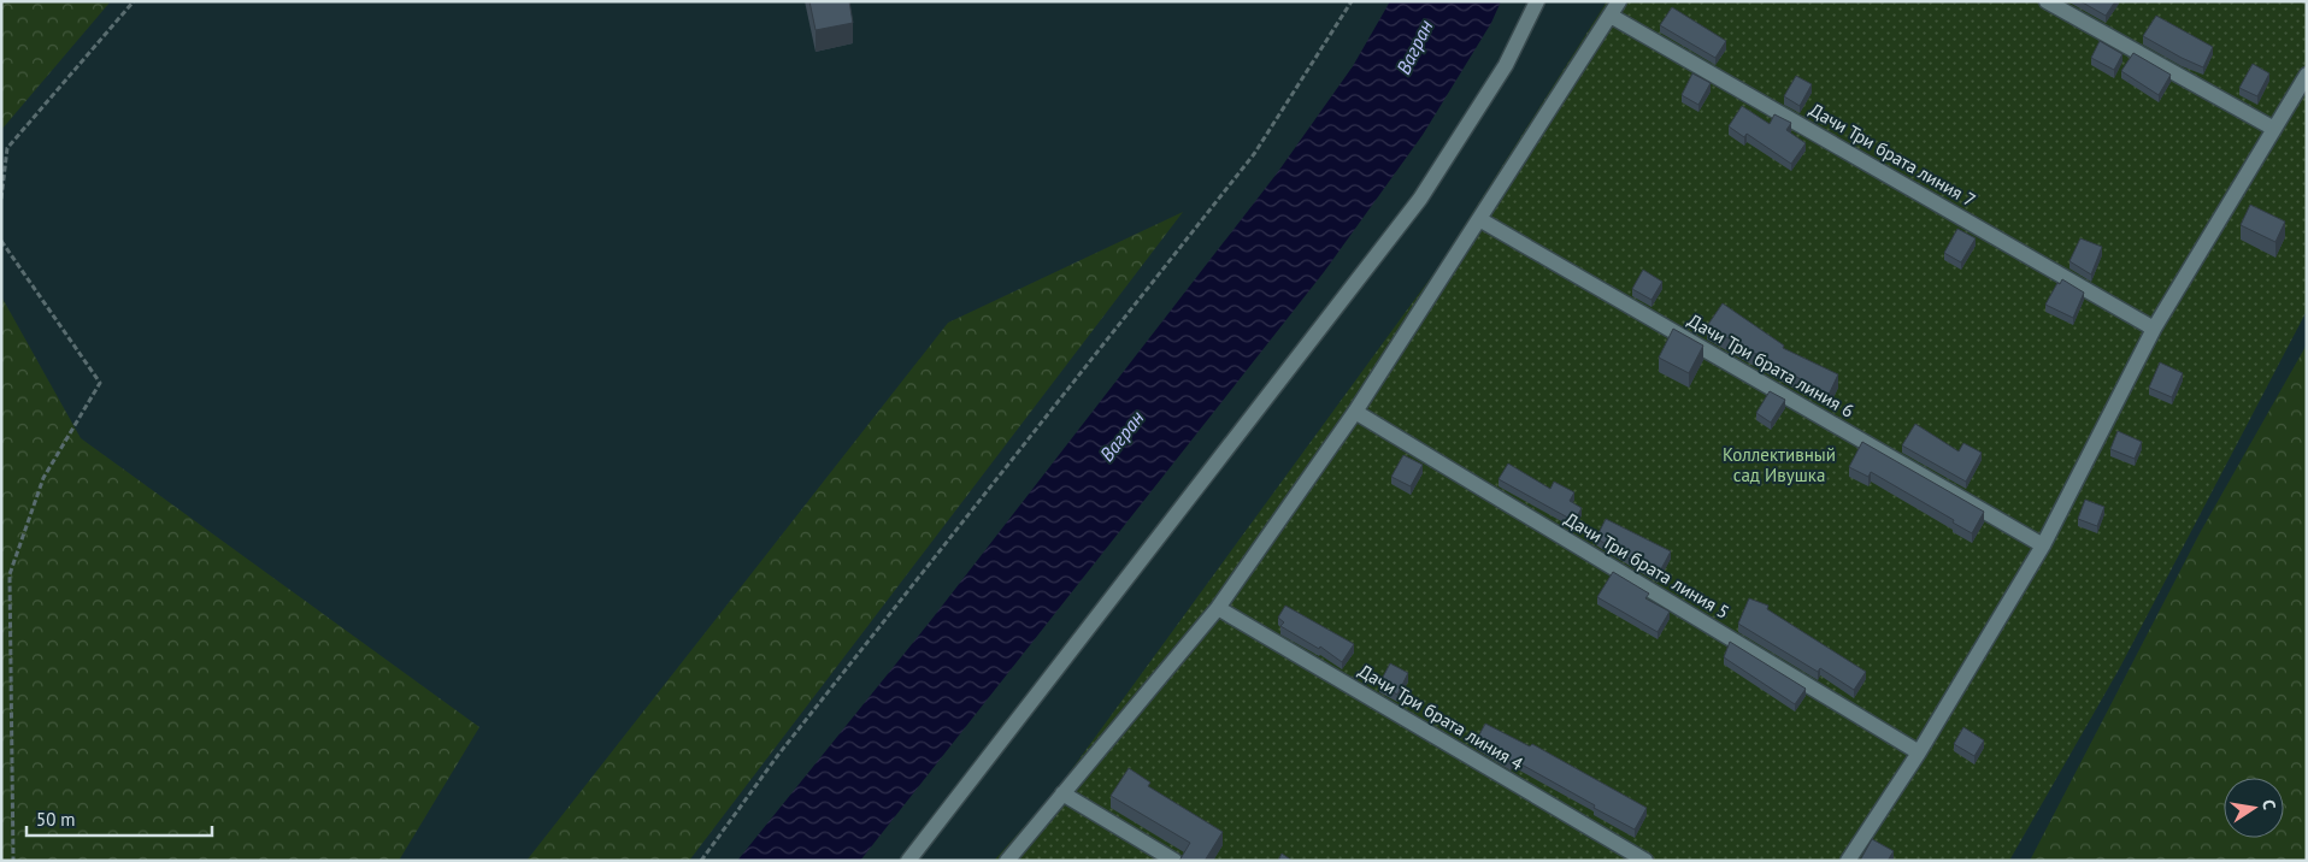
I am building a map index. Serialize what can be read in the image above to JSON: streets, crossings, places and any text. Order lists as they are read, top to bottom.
{
  "streets": {
    "street": [
      "Дачи Три брата линия 7",
      "Дачи Три брата линия 6",
      "Дачи Три брата линия 5",
      "Дачи Три брата линия 4"
    ]
  },
  "water": ["Вагран"],
  "parks": ["Коллективный сад Ивушка"],
  "scale_bar": "50 m",
  "north": "right"
}
